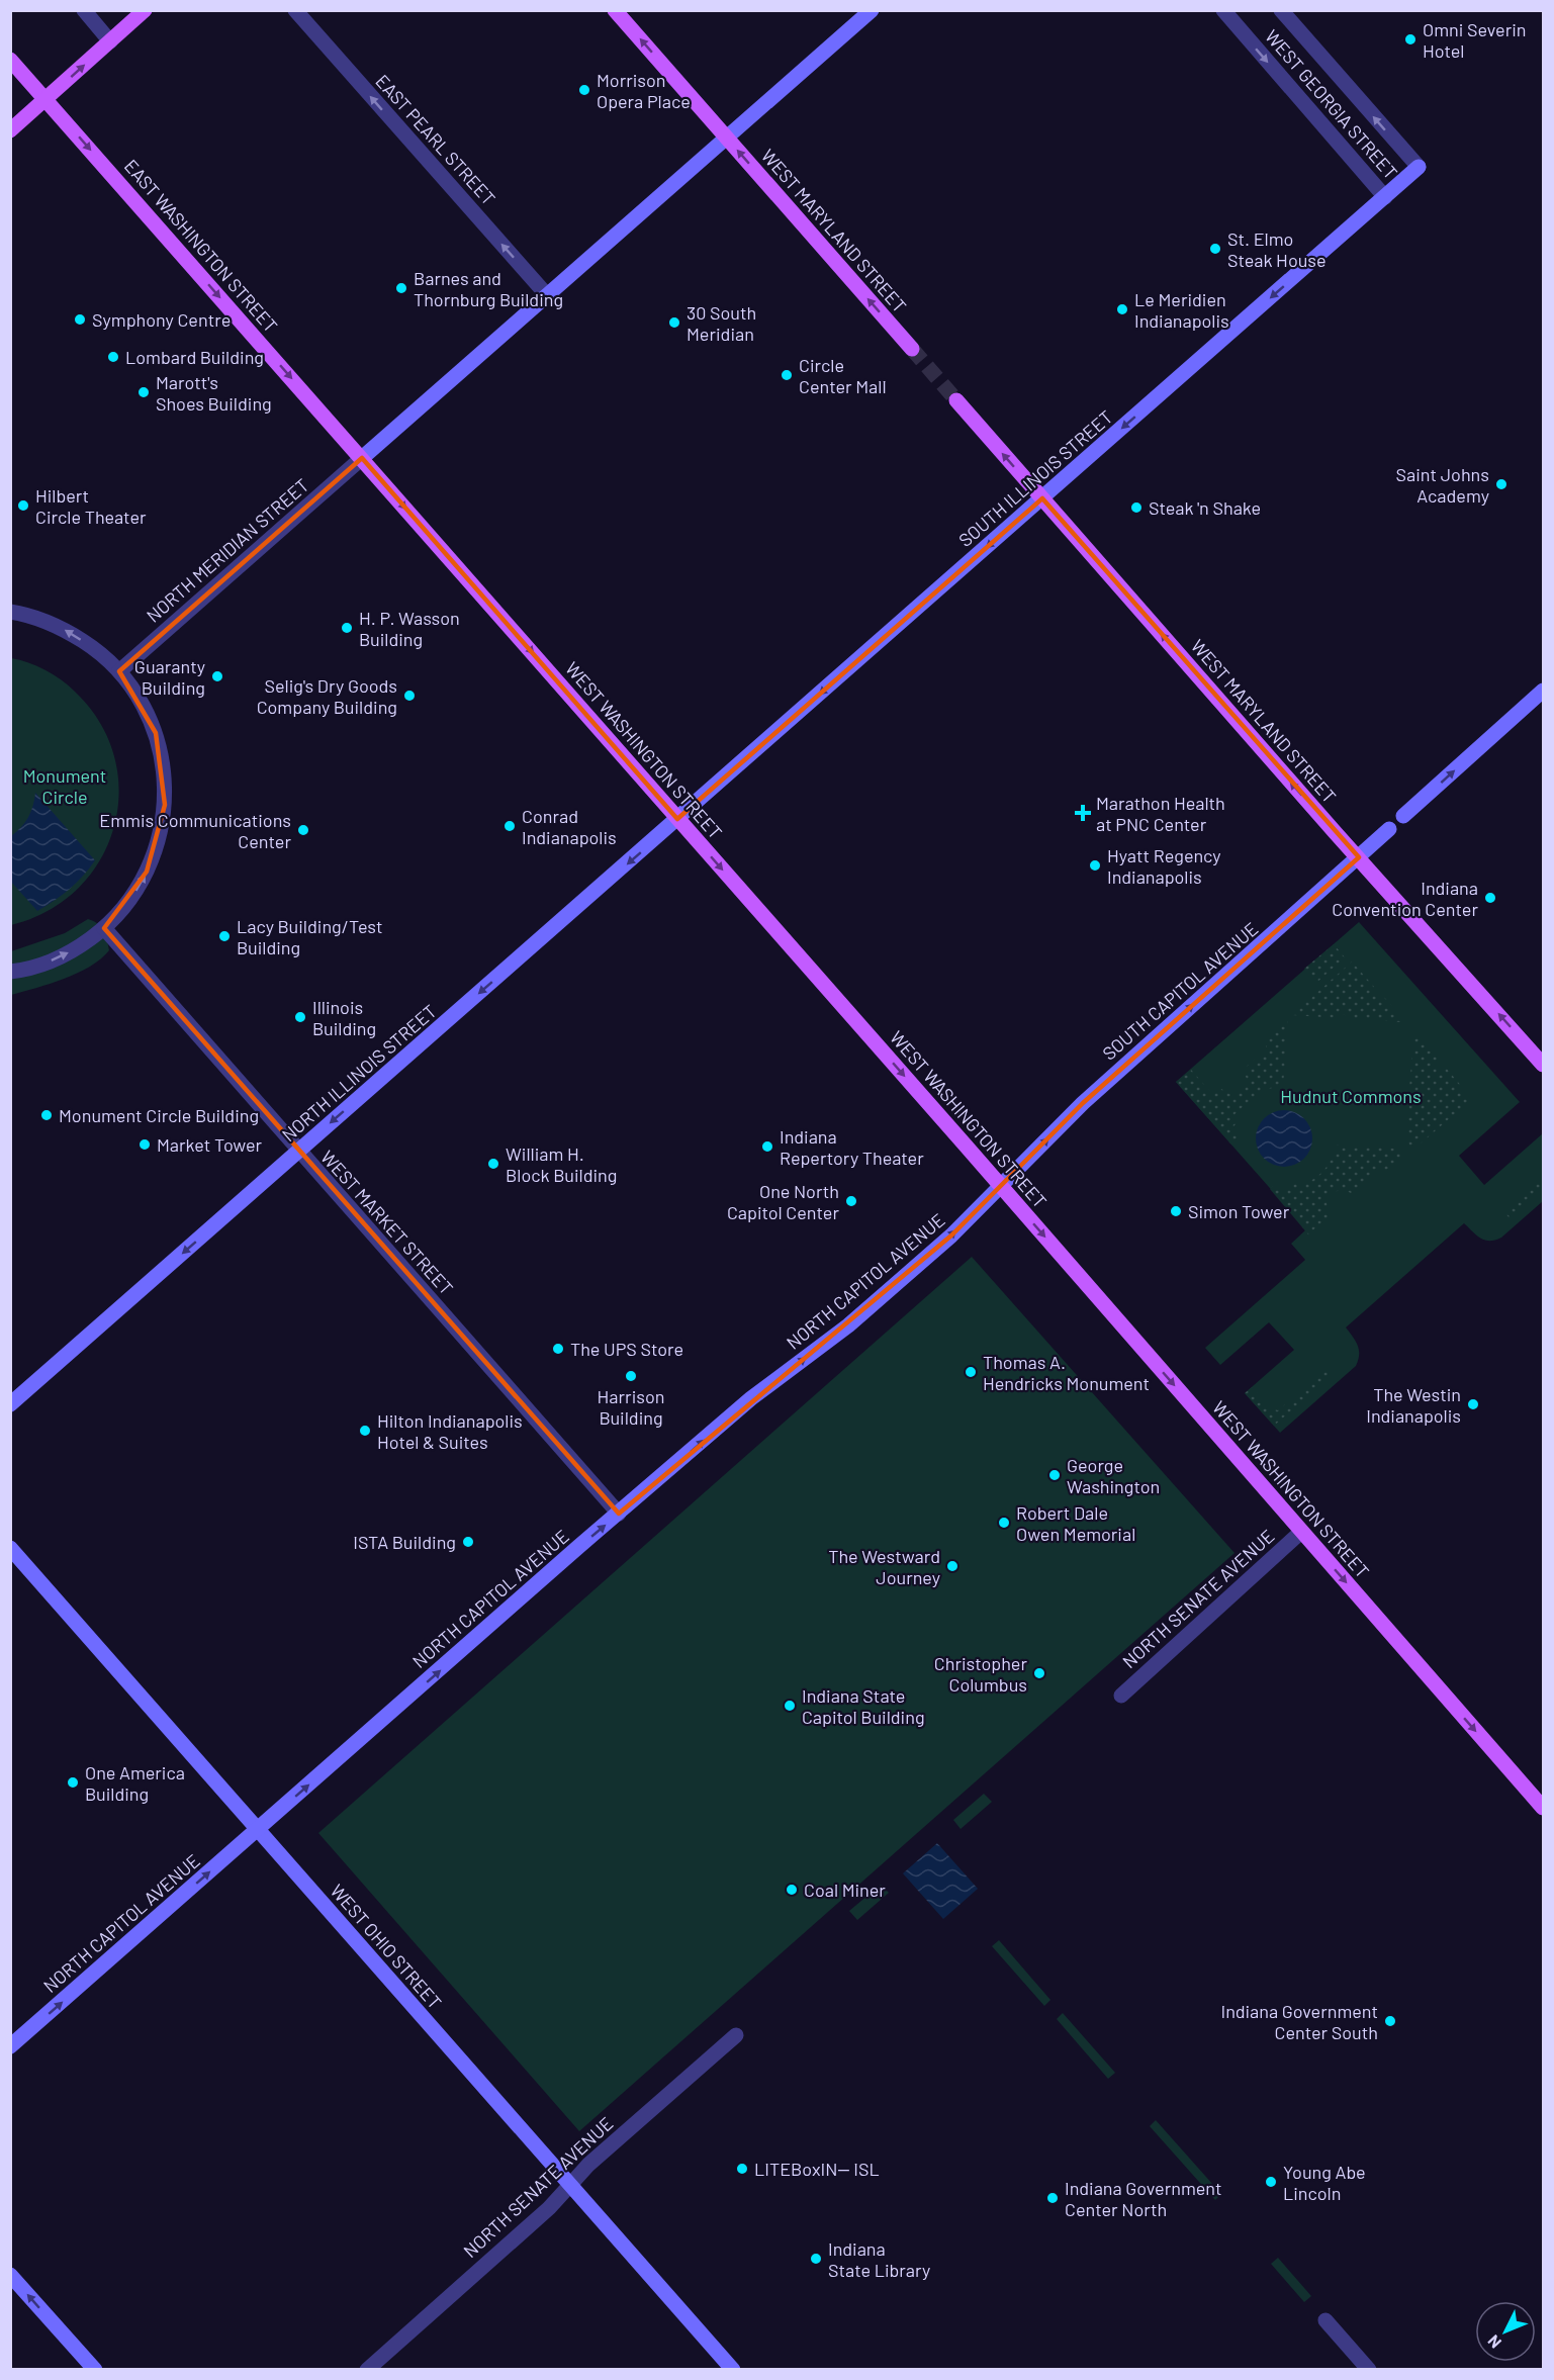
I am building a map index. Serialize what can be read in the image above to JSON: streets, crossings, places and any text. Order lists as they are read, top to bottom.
{
  "streets": {
    "main road": [
      "WEST MARYLAND STREET",
      "EAST WASHINGTON STREET",
      "SOUTH ILLINOIS STREET",
      "WEST WASHINGTON STREET",
      "SOUTH CAPITOL AVENUE",
      "NORTH ILLINOIS STREET",
      "NORTH CAPITOL AVENUE",
      "WEST OHIO STREET"
    ],
    "street": [
      "WEST GEORGIA STREET",
      "EAST PEARL STREET",
      "NORTH MERIDIAN STREET",
      "WEST MARKET STREET",
      "NORTH SENATE AVENUE"
    ]
  },
  "crossings": [
    ["WEST GEORGIA STREET", "SOUTH ILLINOIS STREET"],
    ["WEST MARYLAND STREET", "SOUTH ILLINOIS STREET"],
    ["WEST MARYLAND STREET", "SOUTH CAPITOL AVENUE"],
    ["EAST WASHINGTON STREET", "NORTH MERIDIAN STREET"],
    ["EAST WASHINGTON STREET", "WEST WASHINGTON STREET"],
    ["SOUTH ILLINOIS STREET", "WEST WASHINGTON STREET"],
    ["SOUTH ILLINOIS STREET", "NORTH ILLINOIS STREET"],
    ["NORTH MERIDIAN STREET", "WEST WASHINGTON STREET"],
    ["WEST WASHINGTON STREET", "SOUTH CAPITOL AVENUE"],
    ["WEST WASHINGTON STREET", "NORTH ILLINOIS STREET"],
    ["WEST WASHINGTON STREET", "NORTH CAPITOL AVENUE"],
    ["WEST WASHINGTON STREET", "NORTH SENATE AVENUE"],
    ["SOUTH CAPITOL AVENUE", "NORTH CAPITOL AVENUE"],
    ["NORTH ILLINOIS STREET", "WEST MARKET STREET"],
    ["WEST MARKET STREET", "NORTH CAPITOL AVENUE"],
    ["NORTH CAPITOL AVENUE", "WEST OHIO STREET"],
    ["NORTH SENATE AVENUE", "WEST OHIO STREET"]
  ],
  "one_way": [
    "EAST PEARL STREET",
    "WEST MARYLAND STREET",
    "EAST WASHINGTON STREET",
    "SOUTH ILLINOIS STREET",
    "WEST WASHINGTON STREET",
    "SOUTH CAPITOL AVENUE",
    "NORTH ILLINOIS STREET",
    "NORTH CAPITOL AVENUE"
  ],
  "parks": ["Monument Circle", "Hudnut Commons"],
  "places": {
    "other": [
      "Omni Severin Hotel",
      "Morrison Opera Place",
      "St. Elmo Steak House",
      "Barnes and Thornburg Building",
      "Le Meridien Indianapolis",
      "Symphony Centre",
      "30 South Meridian",
      "Lombard Building",
      "Circle Center Mall",
      "Marott's Shoes Building",
      "Saint Johns Academy",
      "Hilbert Circle Theater",
      "Steak 'n Shake",
      "H. P. Wasson Building",
      "Guaranty Building",
      "Selig's Dry Goods Company Building",
      "Conrad Indianapolis",
      "Emmis Communications Center",
      "Hyatt Regency Indianapolis",
      "Indiana Convention Center",
      "Lacy Building/Test Building",
      "Illinois Building",
      "Monument Circle Building",
      "Market Tower",
      "Indiana Repertory Theater",
      "William H. Block Building",
      "One North Capitol Center",
      "Simon Tower",
      "The UPS Store",
      "Thomas A. Hendricks Monument",
      "Harrison Building",
      "The Westin Indianapolis",
      "Hilton Indianapolis Hotel & Suites",
      "George Washington",
      "Robert Dale Owen Memorial",
      "ISTA Building",
      "The Westward Journey",
      "Christopher Columbus",
      "Indiana State Capitol Building",
      "One America Building",
      "Coal Miner",
      "Indiana Government Center South",
      "LITEBoxIN-- ISL",
      "Young Abe Lincoln",
      "Indiana Government Center North",
      "Indiana State Library"
    ],
    "health": ["Marathon Health at PNC Center"]
  },
  "north": "bottom left"
}
